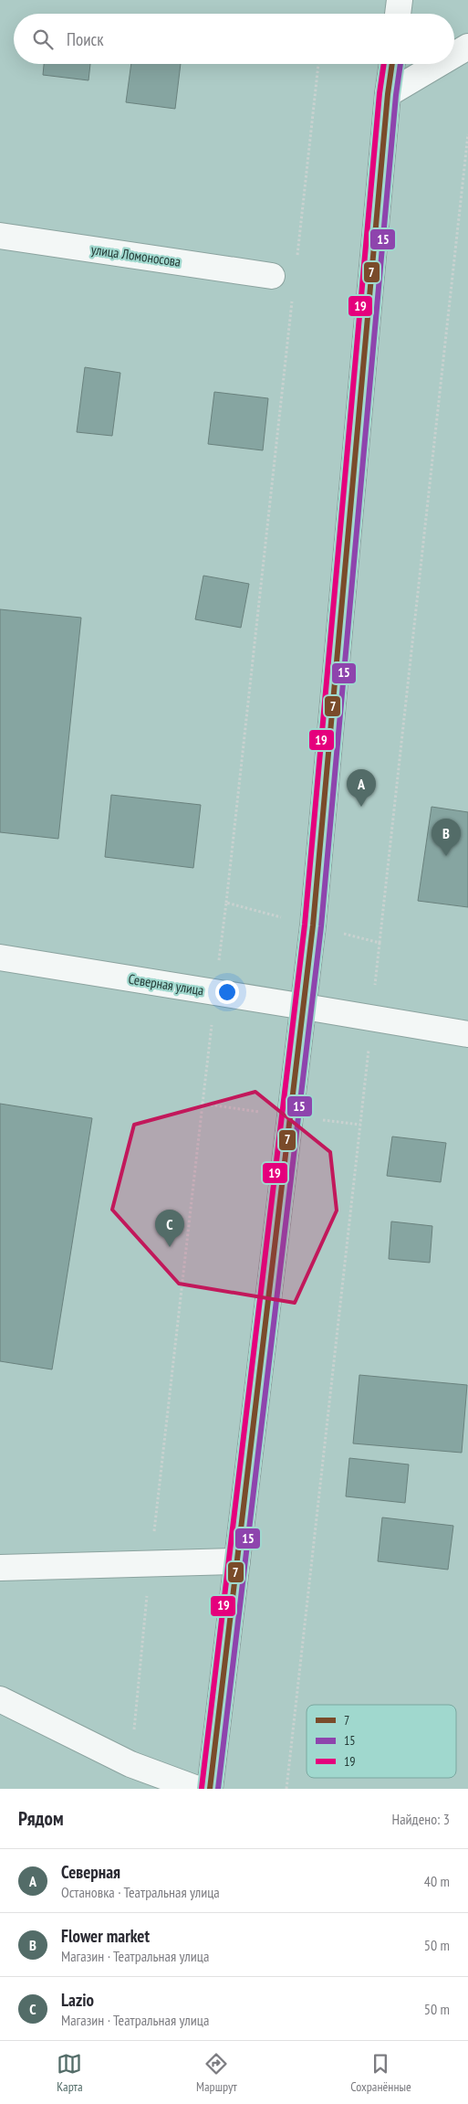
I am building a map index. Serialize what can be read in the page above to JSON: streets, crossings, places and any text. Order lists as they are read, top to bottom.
{
  "streets": {
    "main road": ["улица Ломоносова", "Северная улица"]
  },
  "lines": ["transit line 7", "transit line 15", "transit line 19"],
  "legend": ["7", "15", "19"],
  "page": {
    "search": "Поиск",
    "pins": ["A", "B", "C"],
    "heading": ["Рядом", "Найдено: 3"],
    "list": [
      {
        "mark": "A",
        "name": "Северная",
        "note": "Остановка · Театральная улица",
        "value": "40 m"
      },
      {
        "mark": "B",
        "name": "Flower market",
        "note": "Магазин · Театральная улица",
        "value": "50 m"
      },
      {
        "mark": "C",
        "name": "Lazio",
        "note": "Магазин · Театральная улица",
        "value": "50 m"
      }
    ],
    "nav": ["Карта", "Маршрут", "Сохранённые"]
  }
}
